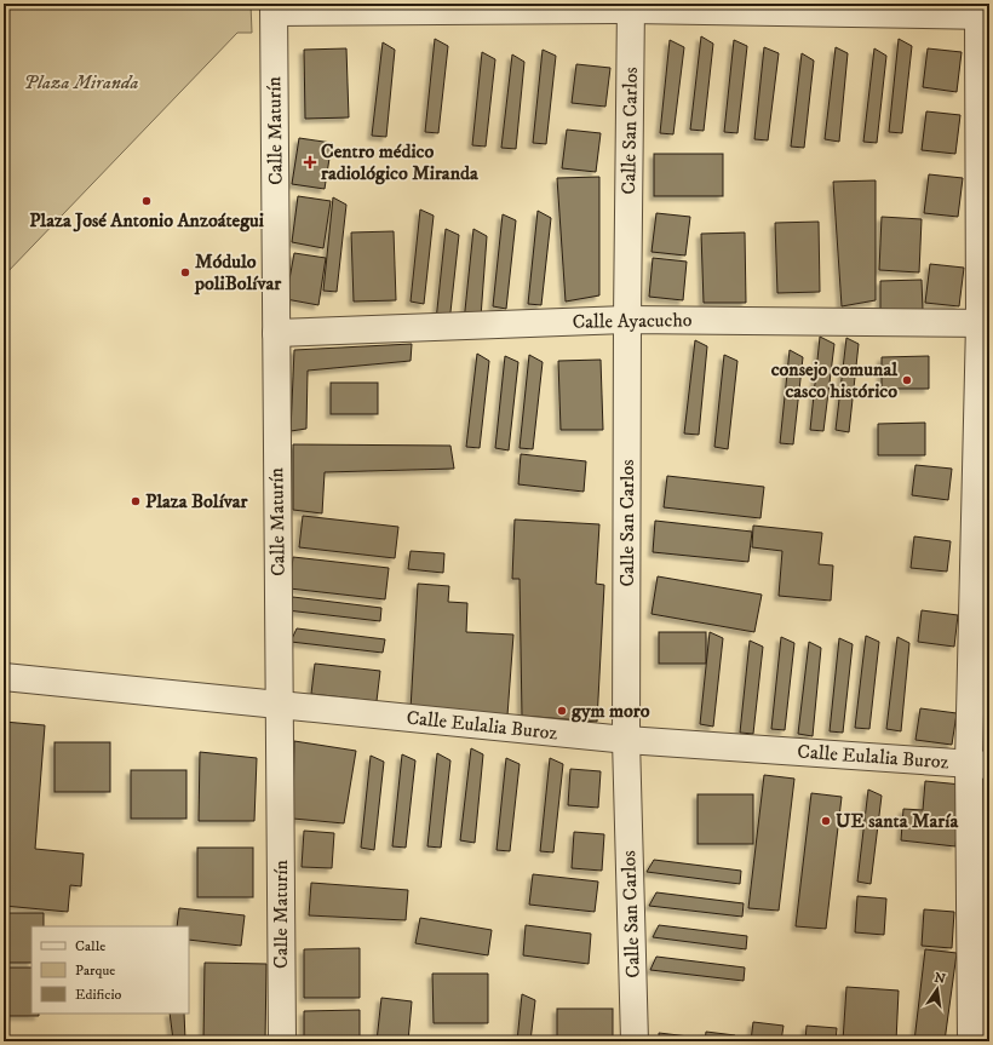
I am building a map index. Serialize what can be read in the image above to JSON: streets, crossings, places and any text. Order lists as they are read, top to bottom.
{
  "streets": {
    "street": [
      "Calle Maturín",
      "Calle San Carlos",
      "Calle Ayacucho",
      "Calle Eulalia Buroz"
    ]
  },
  "crossings": [
    ["Calle Maturín", "Calle Ayacucho"],
    ["Calle Maturín", "Calle Eulalia Buroz"],
    ["Calle San Carlos", "Calle Ayacucho"],
    ["Calle San Carlos", "Calle Eulalia Buroz"]
  ],
  "parks": ["Plaza Miranda"],
  "places": {
    "health": ["Centro médico radiológico Miranda"],
    "other": [
      "Plaza José Antonio Anzoátegui",
      "Módulo poliBolívar",
      "consejo comunal casco histórico",
      "Plaza Bolívar",
      "gym moro",
      "UE santa María"
    ]
  },
  "legend": ["Calle", "Parque", "Edificio"],
  "north": "top"
}
